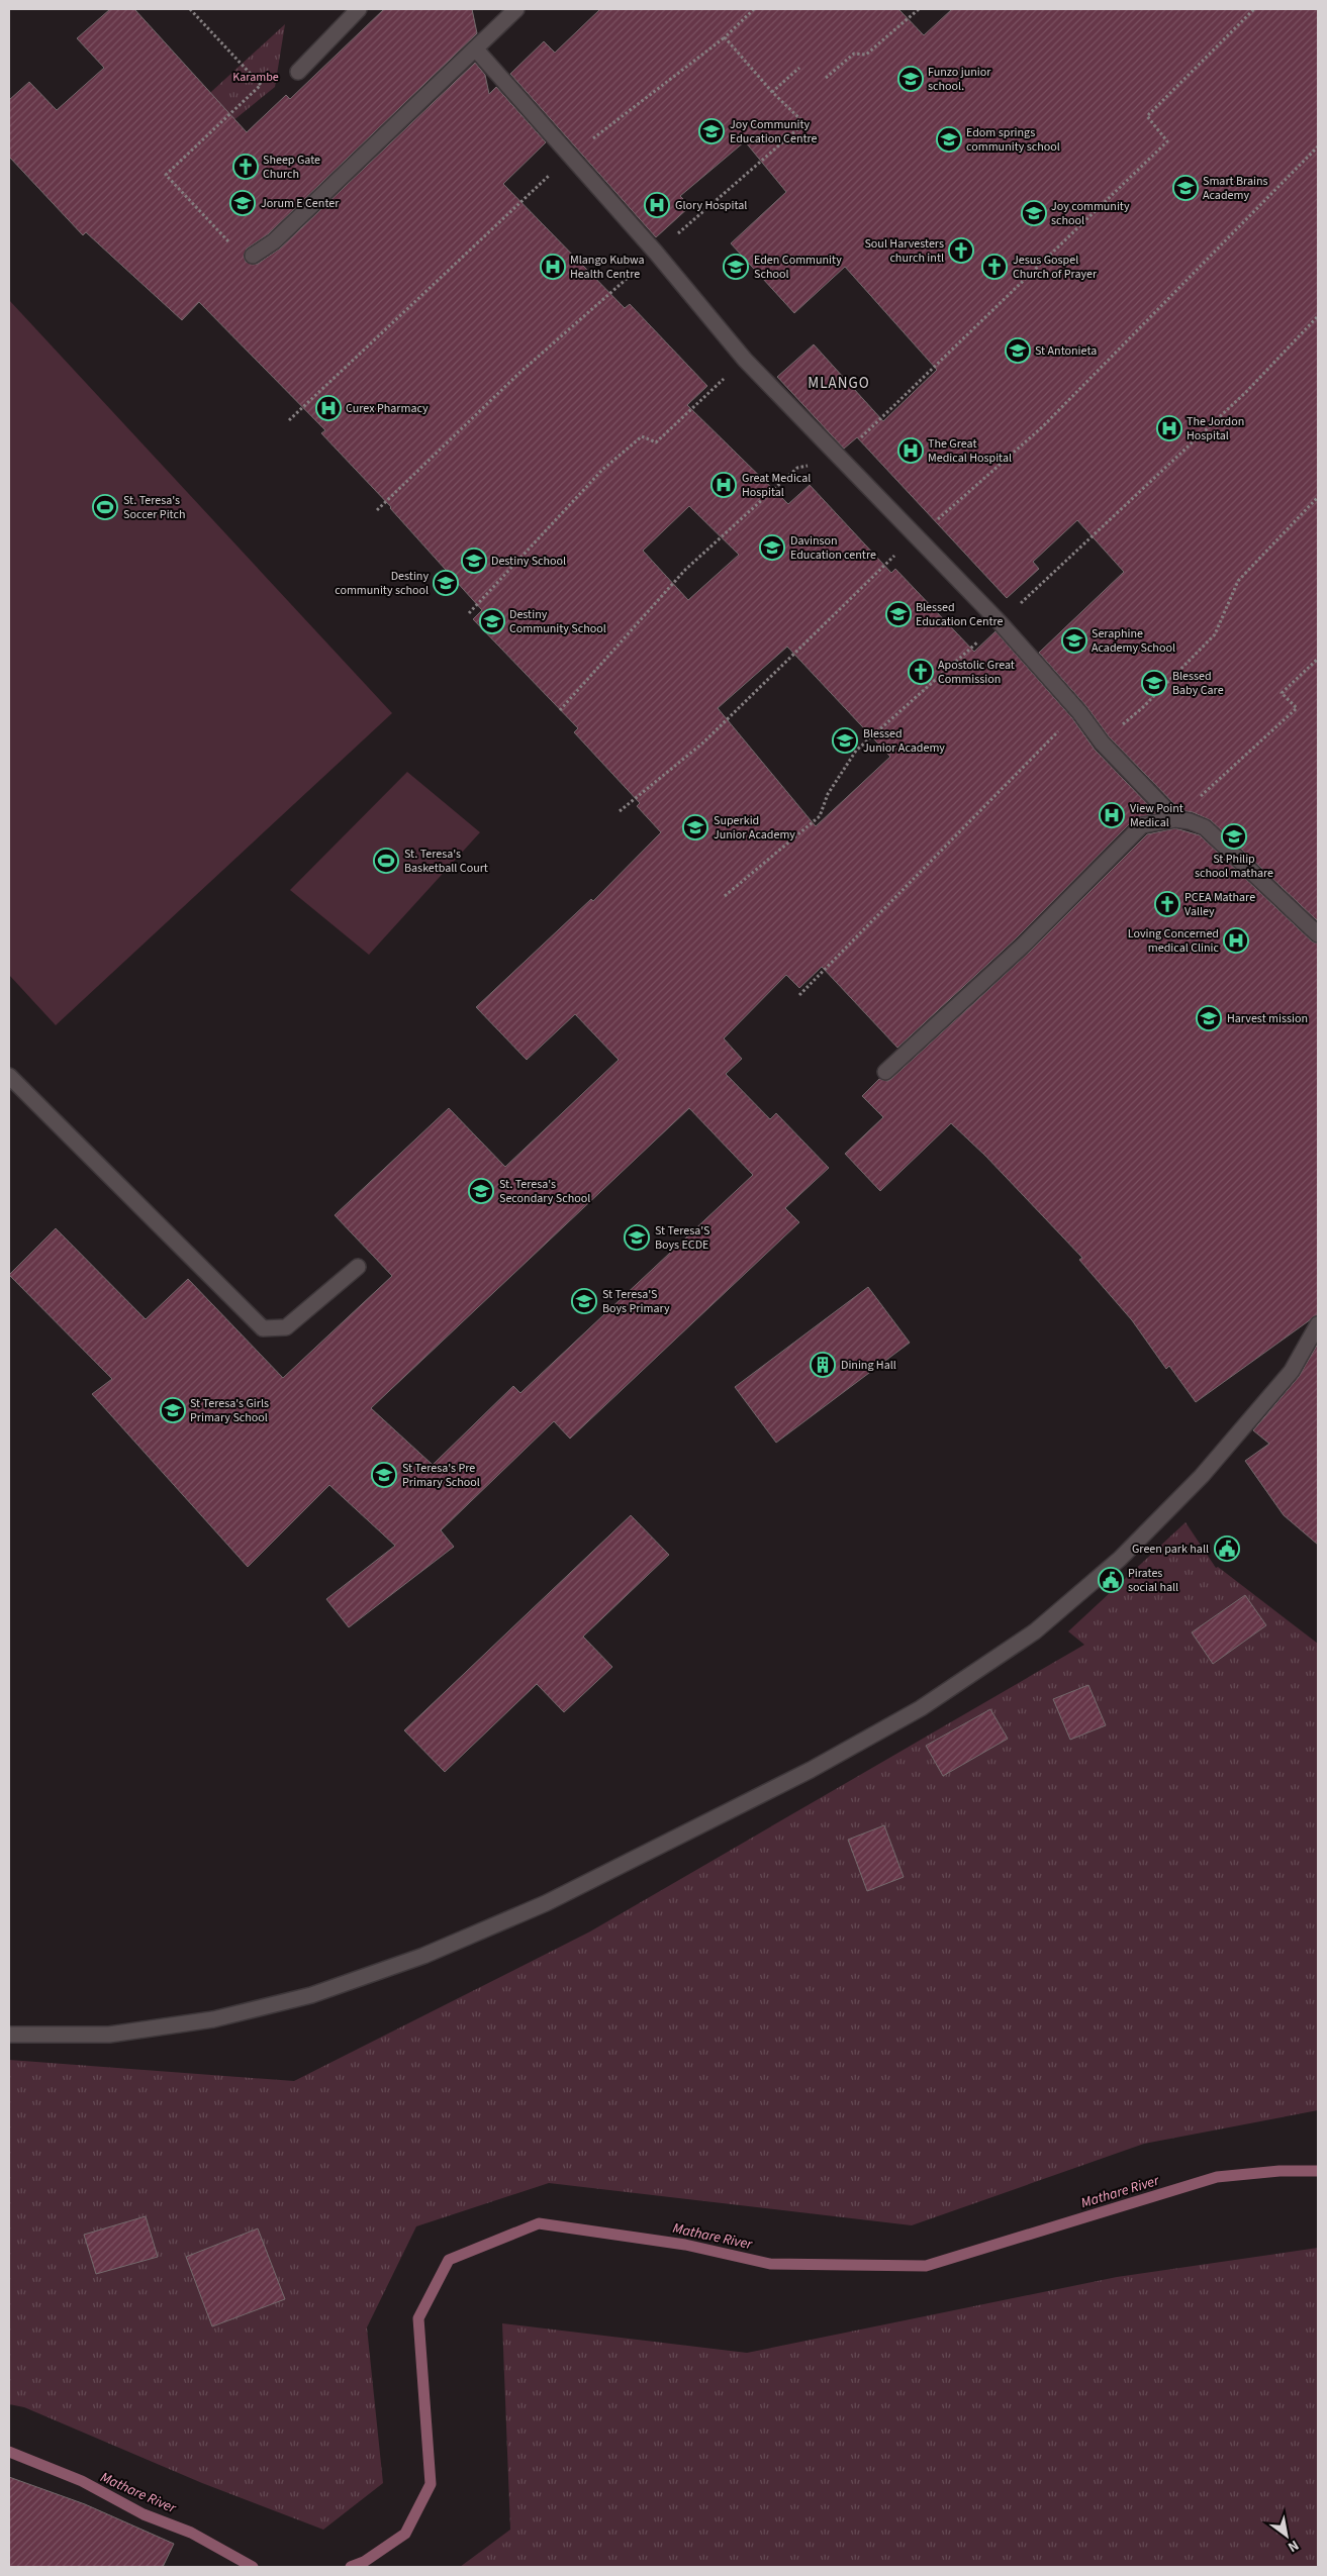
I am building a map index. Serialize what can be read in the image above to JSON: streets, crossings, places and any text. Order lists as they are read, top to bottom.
{
  "districts": ["MLANGO"],
  "water": ["Mathare River"],
  "parks": ["Karambe"],
  "places": {
    "school or university": [
      "Funzo junior school.",
      "Joy Community Education Centre",
      "Edom springs community school",
      "Smart Brains Academy",
      "Jorum E Center",
      "Joy community school",
      "Eden Community School",
      "St Antonieta",
      "Davinson Education centre",
      "Destiny School",
      "Destiny community school",
      "Blessed Education Centre",
      "Destiny Community School",
      "Seraphine Academy School",
      "Blessed Baby Care",
      "Blessed Junior Academy",
      "Superkid Junior Academy",
      "St Philip school mathare",
      "Harvest mission",
      "St. Teresa's Secondary School",
      "St Teresa'S Boys ECDE",
      "St Teresa'S Boys Primary",
      "St Teresa's Girls Primary School",
      "St Teresa's Pre Primary School"
    ],
    "church": [
      "Sheep Gate Church",
      "Soul Harvesters church intl",
      "Jesus Gospel Church of Prayer",
      "Apostolic Great Commission",
      "PCEA Mathare Valley"
    ],
    "hospital": [
      "Glory Hospital",
      "Mlango Kubwa Health Centre",
      "Curex Pharmacy",
      "The Jordon Hospital",
      "The Great Medical Hospital",
      "Great Medical Hospital",
      "View Point Medical",
      "Loving Concerned medical Clinic"
    ],
    "sports": ["St. Teresa's Soccer Pitch", "St. Teresa's Basketball Court"],
    "building": ["Dining Hall"],
    "public building": ["Green park hall", "Pirates social hall"]
  },
  "north": "bottom right"
}
